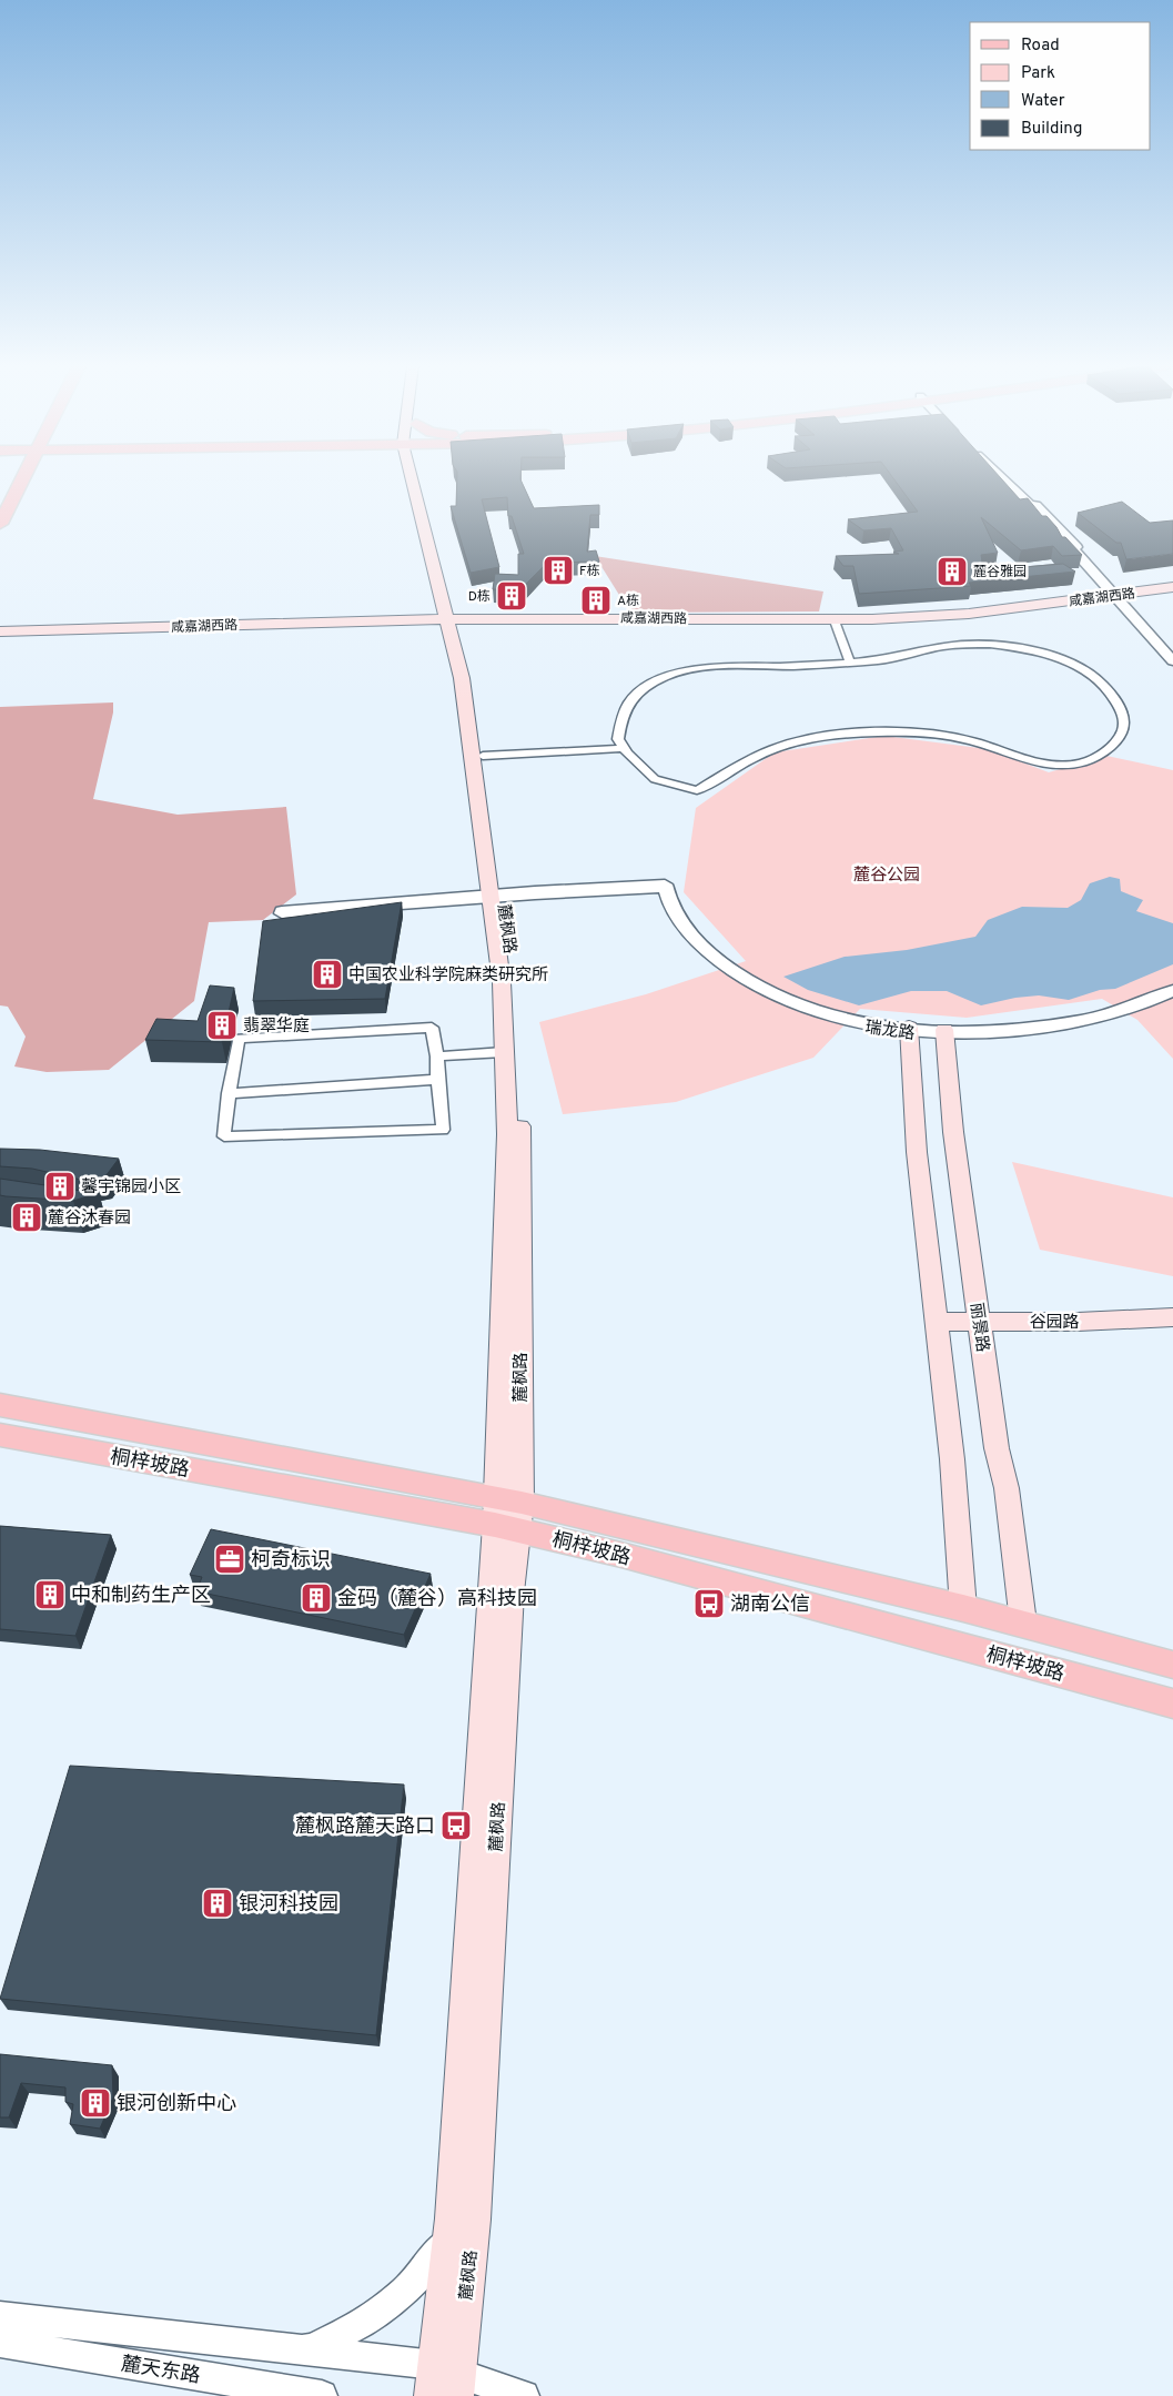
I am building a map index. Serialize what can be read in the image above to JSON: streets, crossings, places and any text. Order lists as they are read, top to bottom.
{
  "streets": {
    "main road": [
      "咸嘉湖西路",
      "麓枫路",
      "谷园路",
      "丽景路",
      "桐梓坡路"
    ],
    "street": ["瑞龙路", "麓天东路"]
  },
  "crossings": [
    ["咸嘉湖西路", "麓枫路"],
    ["麓枫路", "瑞龙路"],
    ["麓枫路", "桐梓坡路"],
    ["瑞龙路", "丽景路"],
    ["谷园路", "丽景路"],
    ["丽景路", "桐梓坡路"]
  ],
  "parks": ["麓谷公园"],
  "places": {
    "building": [
      "F栋",
      "麓谷雅园",
      "D栋",
      "A栋",
      "中国农业科学院麻类研究所",
      "翡翠华庭",
      "馨宇锦园小区",
      "麓谷沐春园",
      "中和制药生产区",
      "金码（麓谷）高科技园",
      "银河科技园",
      "银河创新中心"
    ],
    "office": ["柯奇标识"],
    "bus stop": ["湖南公信", "麓枫路麓天路口"]
  },
  "legend": [
    "Road",
    "Park",
    "Water",
    "Building"
  ]
}
